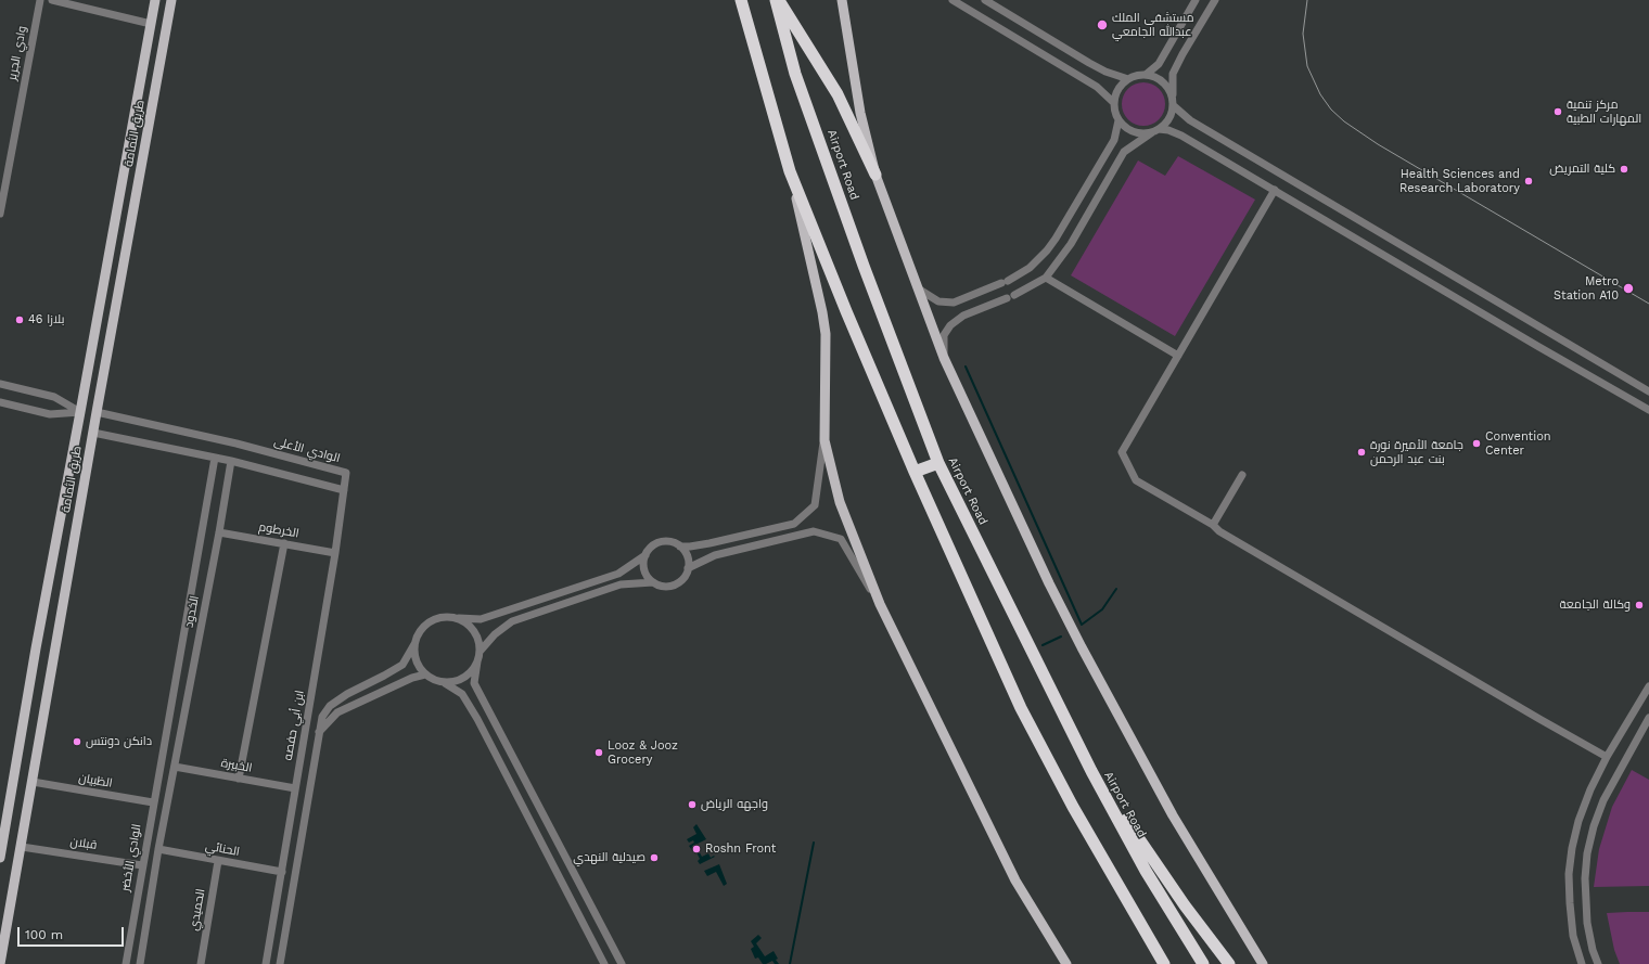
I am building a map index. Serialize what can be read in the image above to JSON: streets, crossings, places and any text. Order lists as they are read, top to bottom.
{
  "streets": {
    "highway": ["Airport Road"],
    "main road": ["طريق الثمامة"],
    "street": [
      "وادي الجرير",
      "الوادي الأعلى",
      "الخرطوم",
      "الخدود",
      "ابن أبي حفصه",
      "الخبيرة",
      "الظبيان",
      "قبلان",
      "الحنائي",
      "الوادي الأخضر",
      "الحميدي"
    ]
  },
  "crossings": [
    ["طريق الثمامة", "الوادي الأعلى"],
    ["طريق الثمامة", "الظبيان"],
    ["طريق الثمامة", "قبلان"],
    ["الوادي الأعلى", "ابن أبي حفصه"],
    ["الخرطوم", "الخدود"],
    ["الخرطوم", "ابن أبي حفصه"],
    ["الخدود", "الخبيرة"],
    ["الخدود", "الوادي الأخضر"],
    ["ابن أبي حفصه", "الخبيرة"],
    ["ابن أبي حفصه", "الحنائي"],
    ["الخبيرة", "الوادي الأخضر"],
    ["الظبيان", "الوادي الأخضر"],
    ["قبلان", "الوادي الأخضر"],
    ["الحنائي", "الوادي الأخضر"],
    ["الحنائي", "الحميدي"]
  ],
  "places": [
    "مستشفى الملك عبدالله الجامعي",
    "مركز تنمية المهارات الطبية",
    "كلية التمريض",
    "Health Sciences and Research Laboratory",
    "Metro Station A10",
    "بلازا 46",
    "Convention Center",
    "جامعة الأميرة نورة بنت عبد الرحمن",
    "وكالة الجامعة",
    "دانكن دونتس",
    "Looz & Jooz Grocery",
    "واجهه الرياض",
    "Roshn Front",
    "صيدلية النهدي"
  ],
  "scale_bar": "100 m"
}
